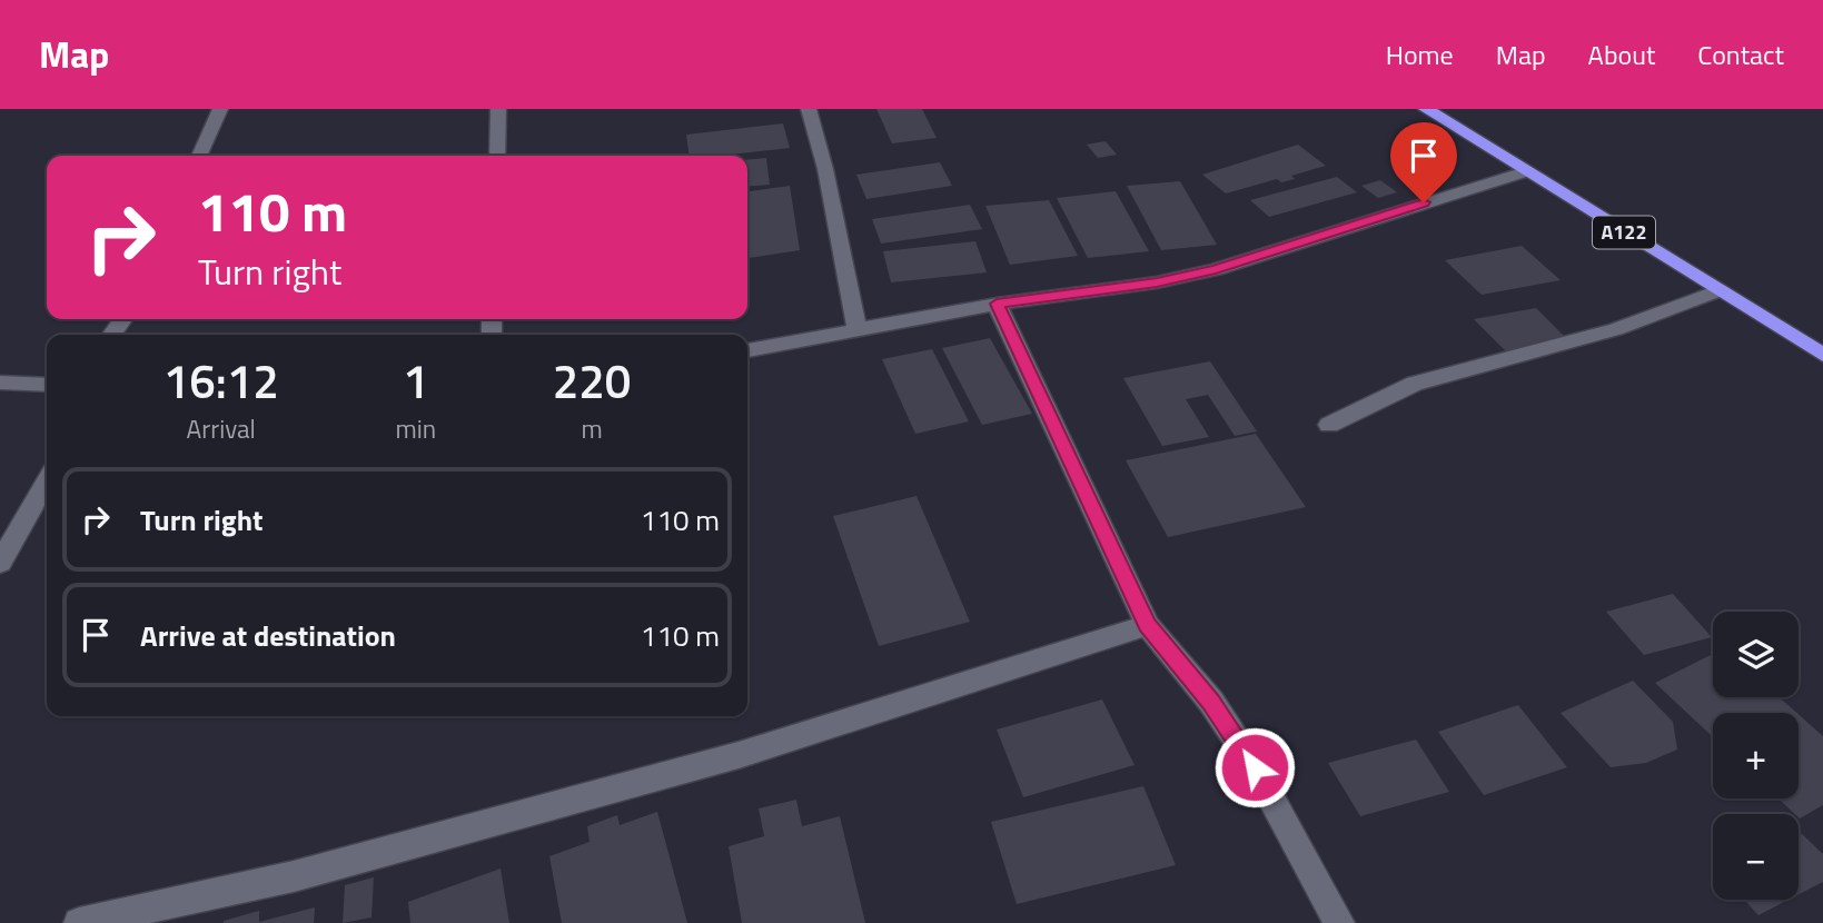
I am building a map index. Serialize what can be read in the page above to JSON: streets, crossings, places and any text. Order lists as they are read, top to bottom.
{
  "streets": {
    "highway": ["A122"]
  },
  "page": {
    "header": "Map",
    "nav": [
      "Home",
      "Map",
      "About",
      "Contact"
    ],
    "turn": ["110 m", "Turn right"],
    "eta": [
      "16:12",
      "Arrival",
      "1",
      "min",
      "220",
      "m"
    ],
    "list": [
      {
        "name": "Turn right",
        "value": "110 m"
      },
      {
        "name": "Arrive at destination",
        "value": "110 m"
      }
    ],
    "map_buttons": ["+", "−"]
  }
}
